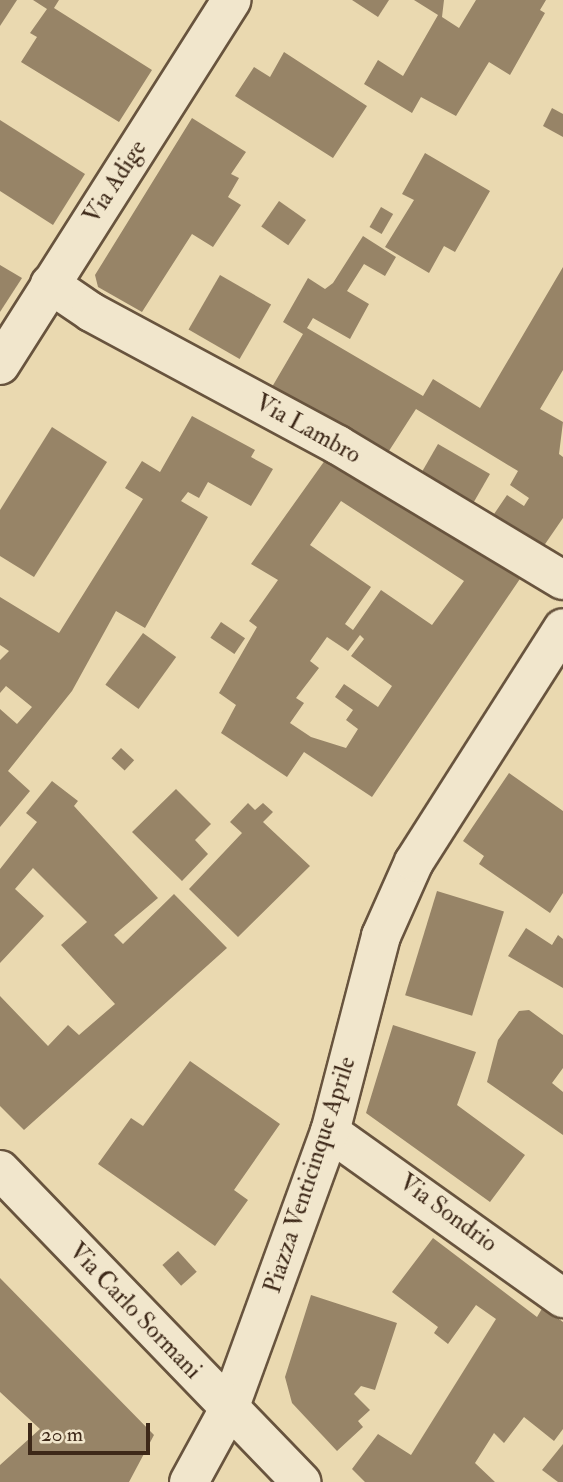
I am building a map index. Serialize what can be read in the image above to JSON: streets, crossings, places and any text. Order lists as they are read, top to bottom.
{
  "streets": {
    "street": [
      "Via Adige",
      "Via Lambro",
      "Piazza Venticinque Aprile",
      "Via Sondrio",
      "Via Carlo Sormani"
    ]
  },
  "crossings": [
    ["Via Adige", "Via Lambro"],
    ["Piazza Venticinque Aprile", "Via Sondrio"],
    ["Piazza Venticinque Aprile", "Via Carlo Sormani"]
  ],
  "scale_bar": "20 m"
}
